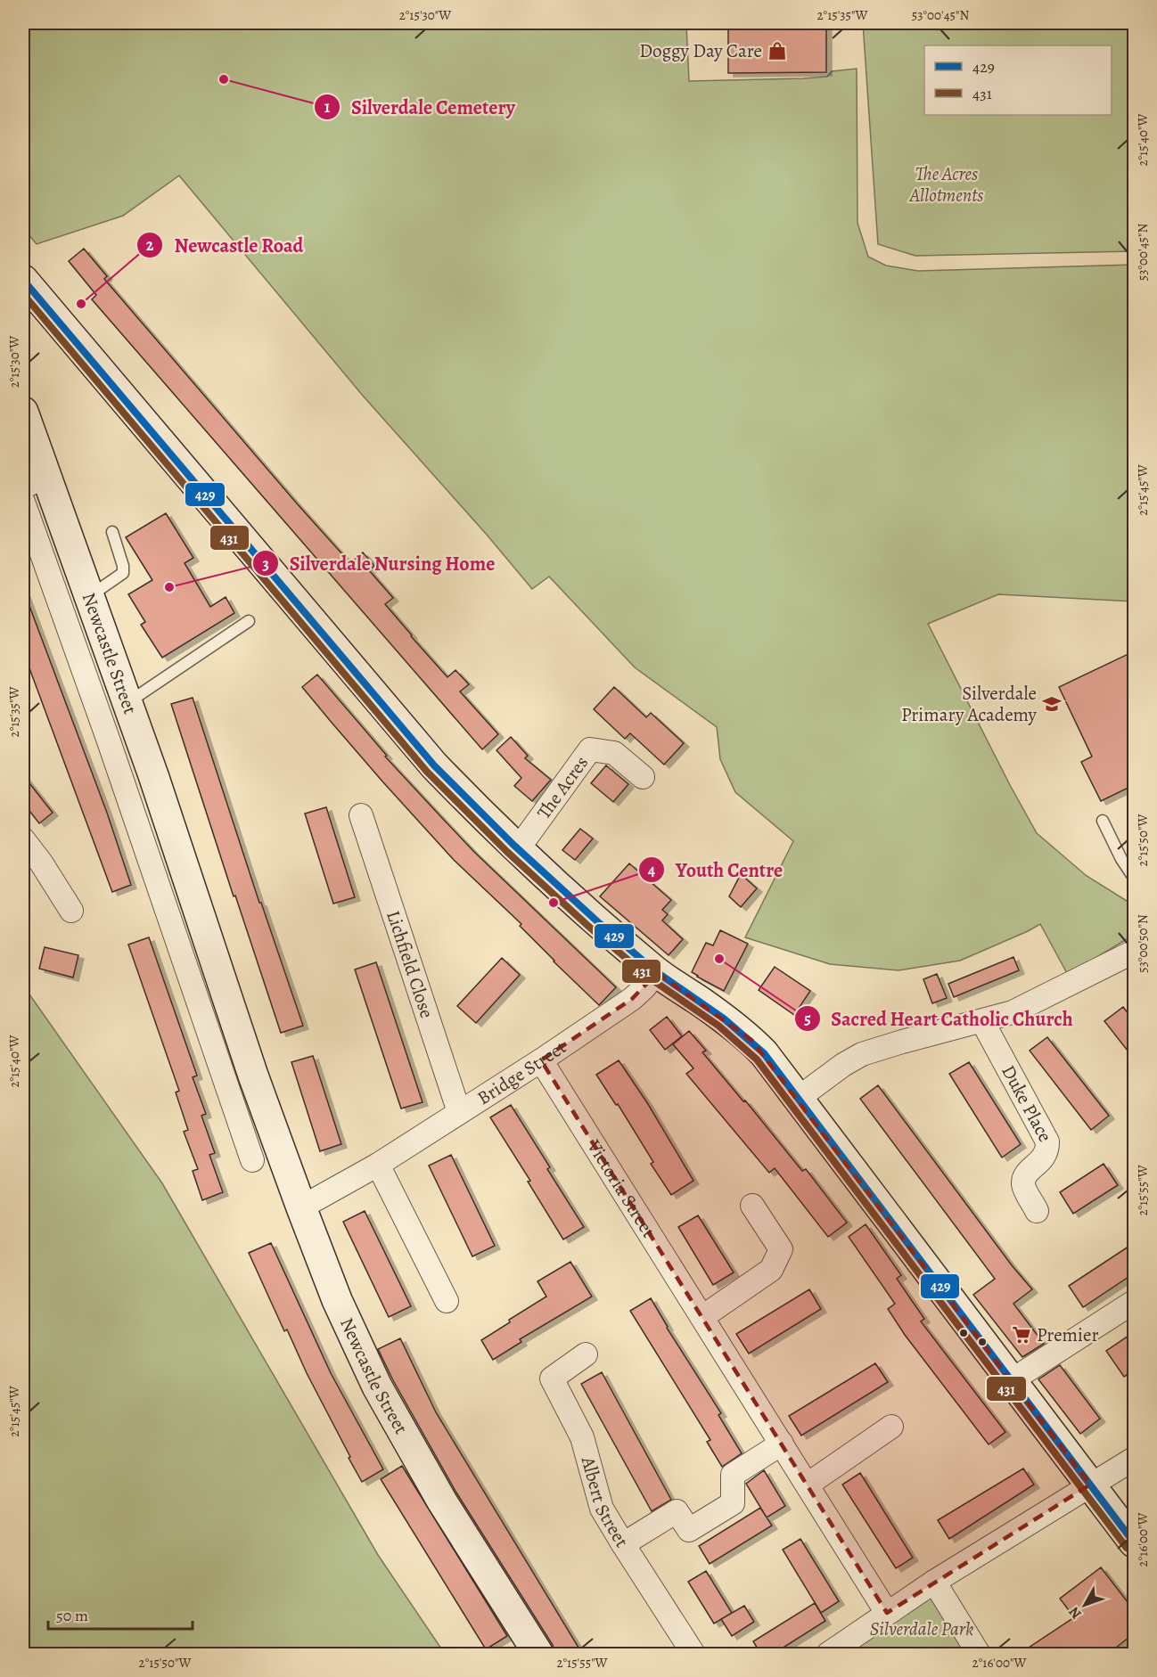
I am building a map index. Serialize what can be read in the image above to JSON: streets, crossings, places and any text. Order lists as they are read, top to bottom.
{
  "streets": {
    "street": [
      "Newcastle Street",
      "The Acres",
      "Lichfield Close",
      "Bridge Street",
      "Duke Place",
      "Victoria Street",
      "Albert Street"
    ]
  },
  "crossings": [
    ["Newcastle Street", "Bridge Street"],
    ["Lichfield Close", "Bridge Street"],
    ["Bridge Street", "Victoria Street"]
  ],
  "parks": ["The Acres Allotments", "Silverdale Park"],
  "places": {
    "shop": ["Doggy Day Care"],
    "other": [
      "Silverdale Cemetery",
      "Newcastle Road",
      "Silverdale Nursing Home",
      "Youth Centre",
      "Sacred Heart Catholic Church"
    ],
    "school or university": ["Silverdale Primary Academy"],
    "supermarket": ["Premier"]
  },
  "lines": ["transit line 429", "transit line 431"],
  "legend": ["429", "431"],
  "scale_bar": "50 m",
  "north": "bottom left",
  "coordinates": [
    "2°15'30\"W",
    "2°15'35\"W",
    "53°00'45\"N",
    "2°15'40\"W",
    "2°15'45\"W",
    "2°15'50\"W",
    "53°00'50\"N",
    "2°15'55\"W",
    "2°16'00\"W"
  ]
}
